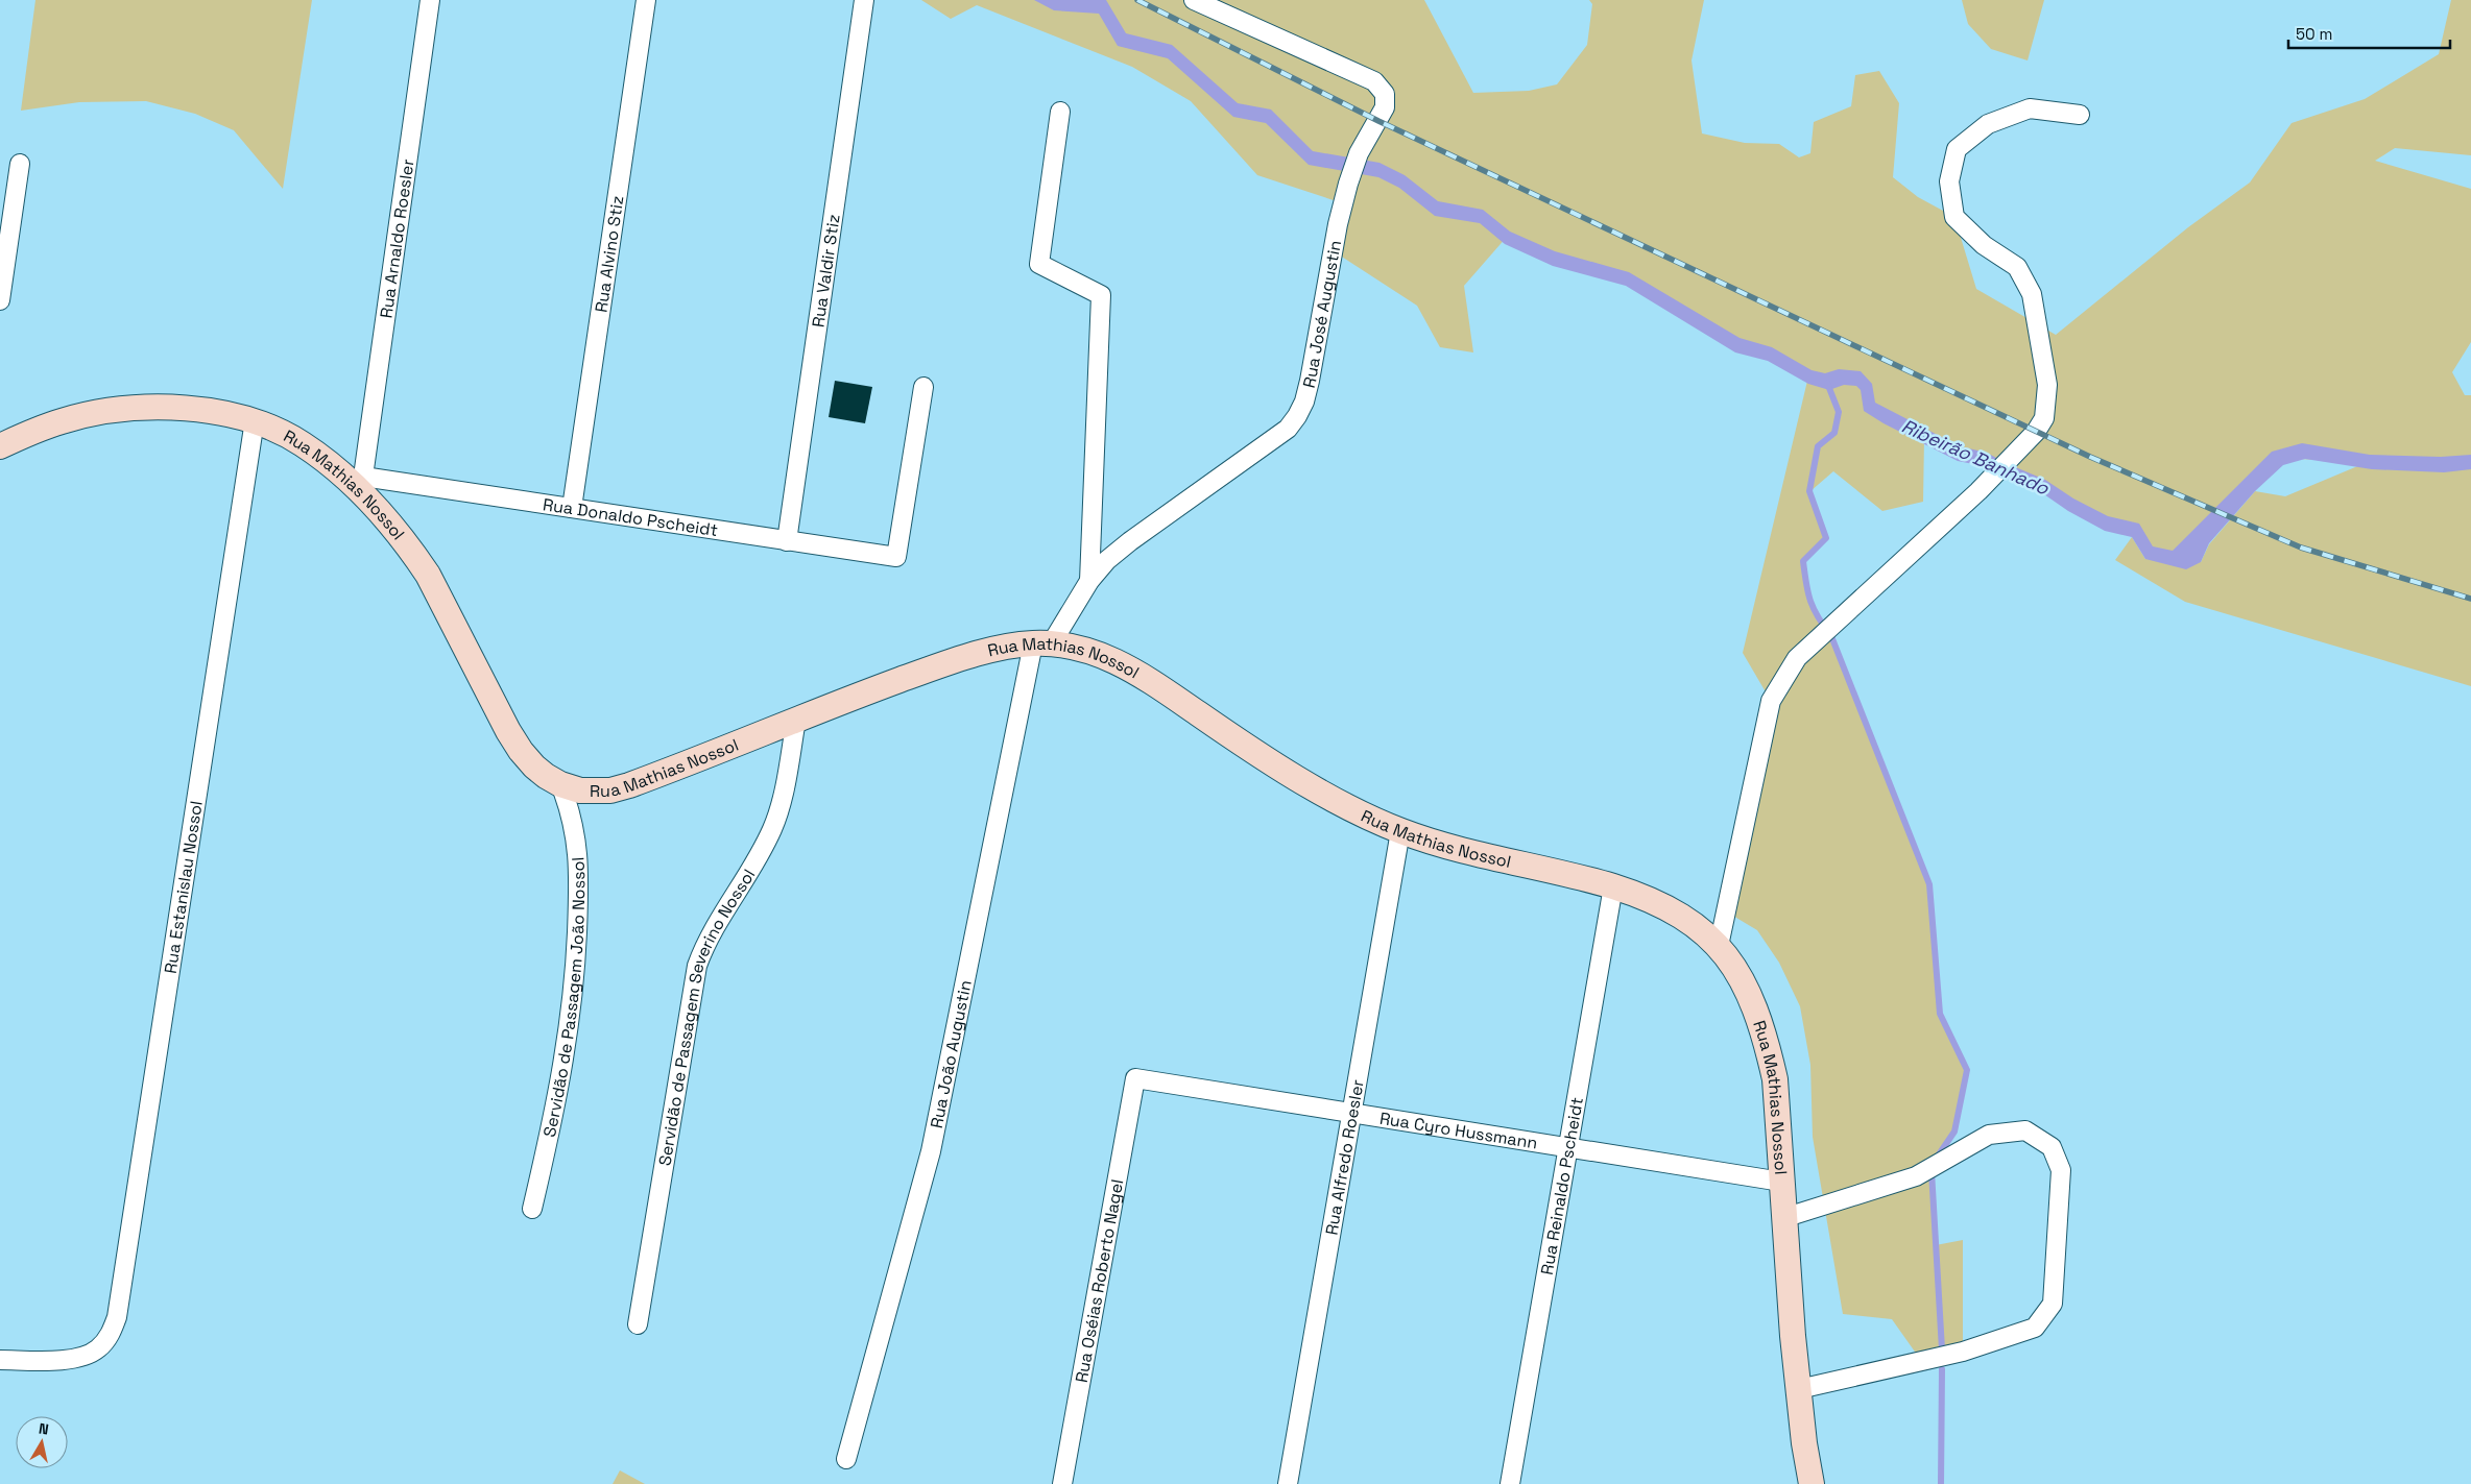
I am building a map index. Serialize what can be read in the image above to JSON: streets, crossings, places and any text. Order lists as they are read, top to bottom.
{
  "streets": {
    "street": [
      "Rua Arnaldo Roesler",
      "Rua Alvino Stiz",
      "Rua Valdir Stiz",
      "Rua José Augustin",
      "Rua Mathias Nossol",
      "Rua Donaldo Pscheidt",
      "Rua Estanislau Nossol",
      "Servidão de Passagem João Nossol",
      "Servidão de Passagem Severino Nossol",
      "Rua João Augustin",
      "Rua Cyro Hussmann",
      "Rua Alfredo Roesler",
      "Rua Reinaldo Pscheidt",
      "Rua Oséias Roberto Nagel"
    ]
  },
  "crossings": [
    ["Rua Arnaldo Roesler", "Rua Mathias Nossol"],
    ["Rua Arnaldo Roesler", "Rua Donaldo Pscheidt"],
    ["Rua Alvino Stiz", "Rua Donaldo Pscheidt"],
    ["Rua Valdir Stiz", "Rua Donaldo Pscheidt"],
    ["Rua José Augustin", "Rua Mathias Nossol"],
    ["Rua José Augustin", "Rua João Augustin"],
    ["Rua Mathias Nossol", "Rua Donaldo Pscheidt"],
    ["Rua Mathias Nossol", "Rua Estanislau Nossol"],
    ["Rua Mathias Nossol", "Servidão de Passagem João Nossol"],
    ["Rua Mathias Nossol", "Servidão de Passagem Severino Nossol"],
    ["Rua Mathias Nossol", "Rua João Augustin"],
    ["Rua Mathias Nossol", "Rua Cyro Hussmann"],
    ["Rua Mathias Nossol", "Rua Alfredo Roesler"],
    ["Rua Mathias Nossol", "Rua Reinaldo Pscheidt"],
    ["Rua Cyro Hussmann", "Rua Alfredo Roesler"],
    ["Rua Cyro Hussmann", "Rua Reinaldo Pscheidt"],
    ["Rua Cyro Hussmann", "Rua Oséias Roberto Nagel"]
  ],
  "water": ["Ribeirão Banhado"],
  "scale_bar": "50 m",
  "north": "top"
}
